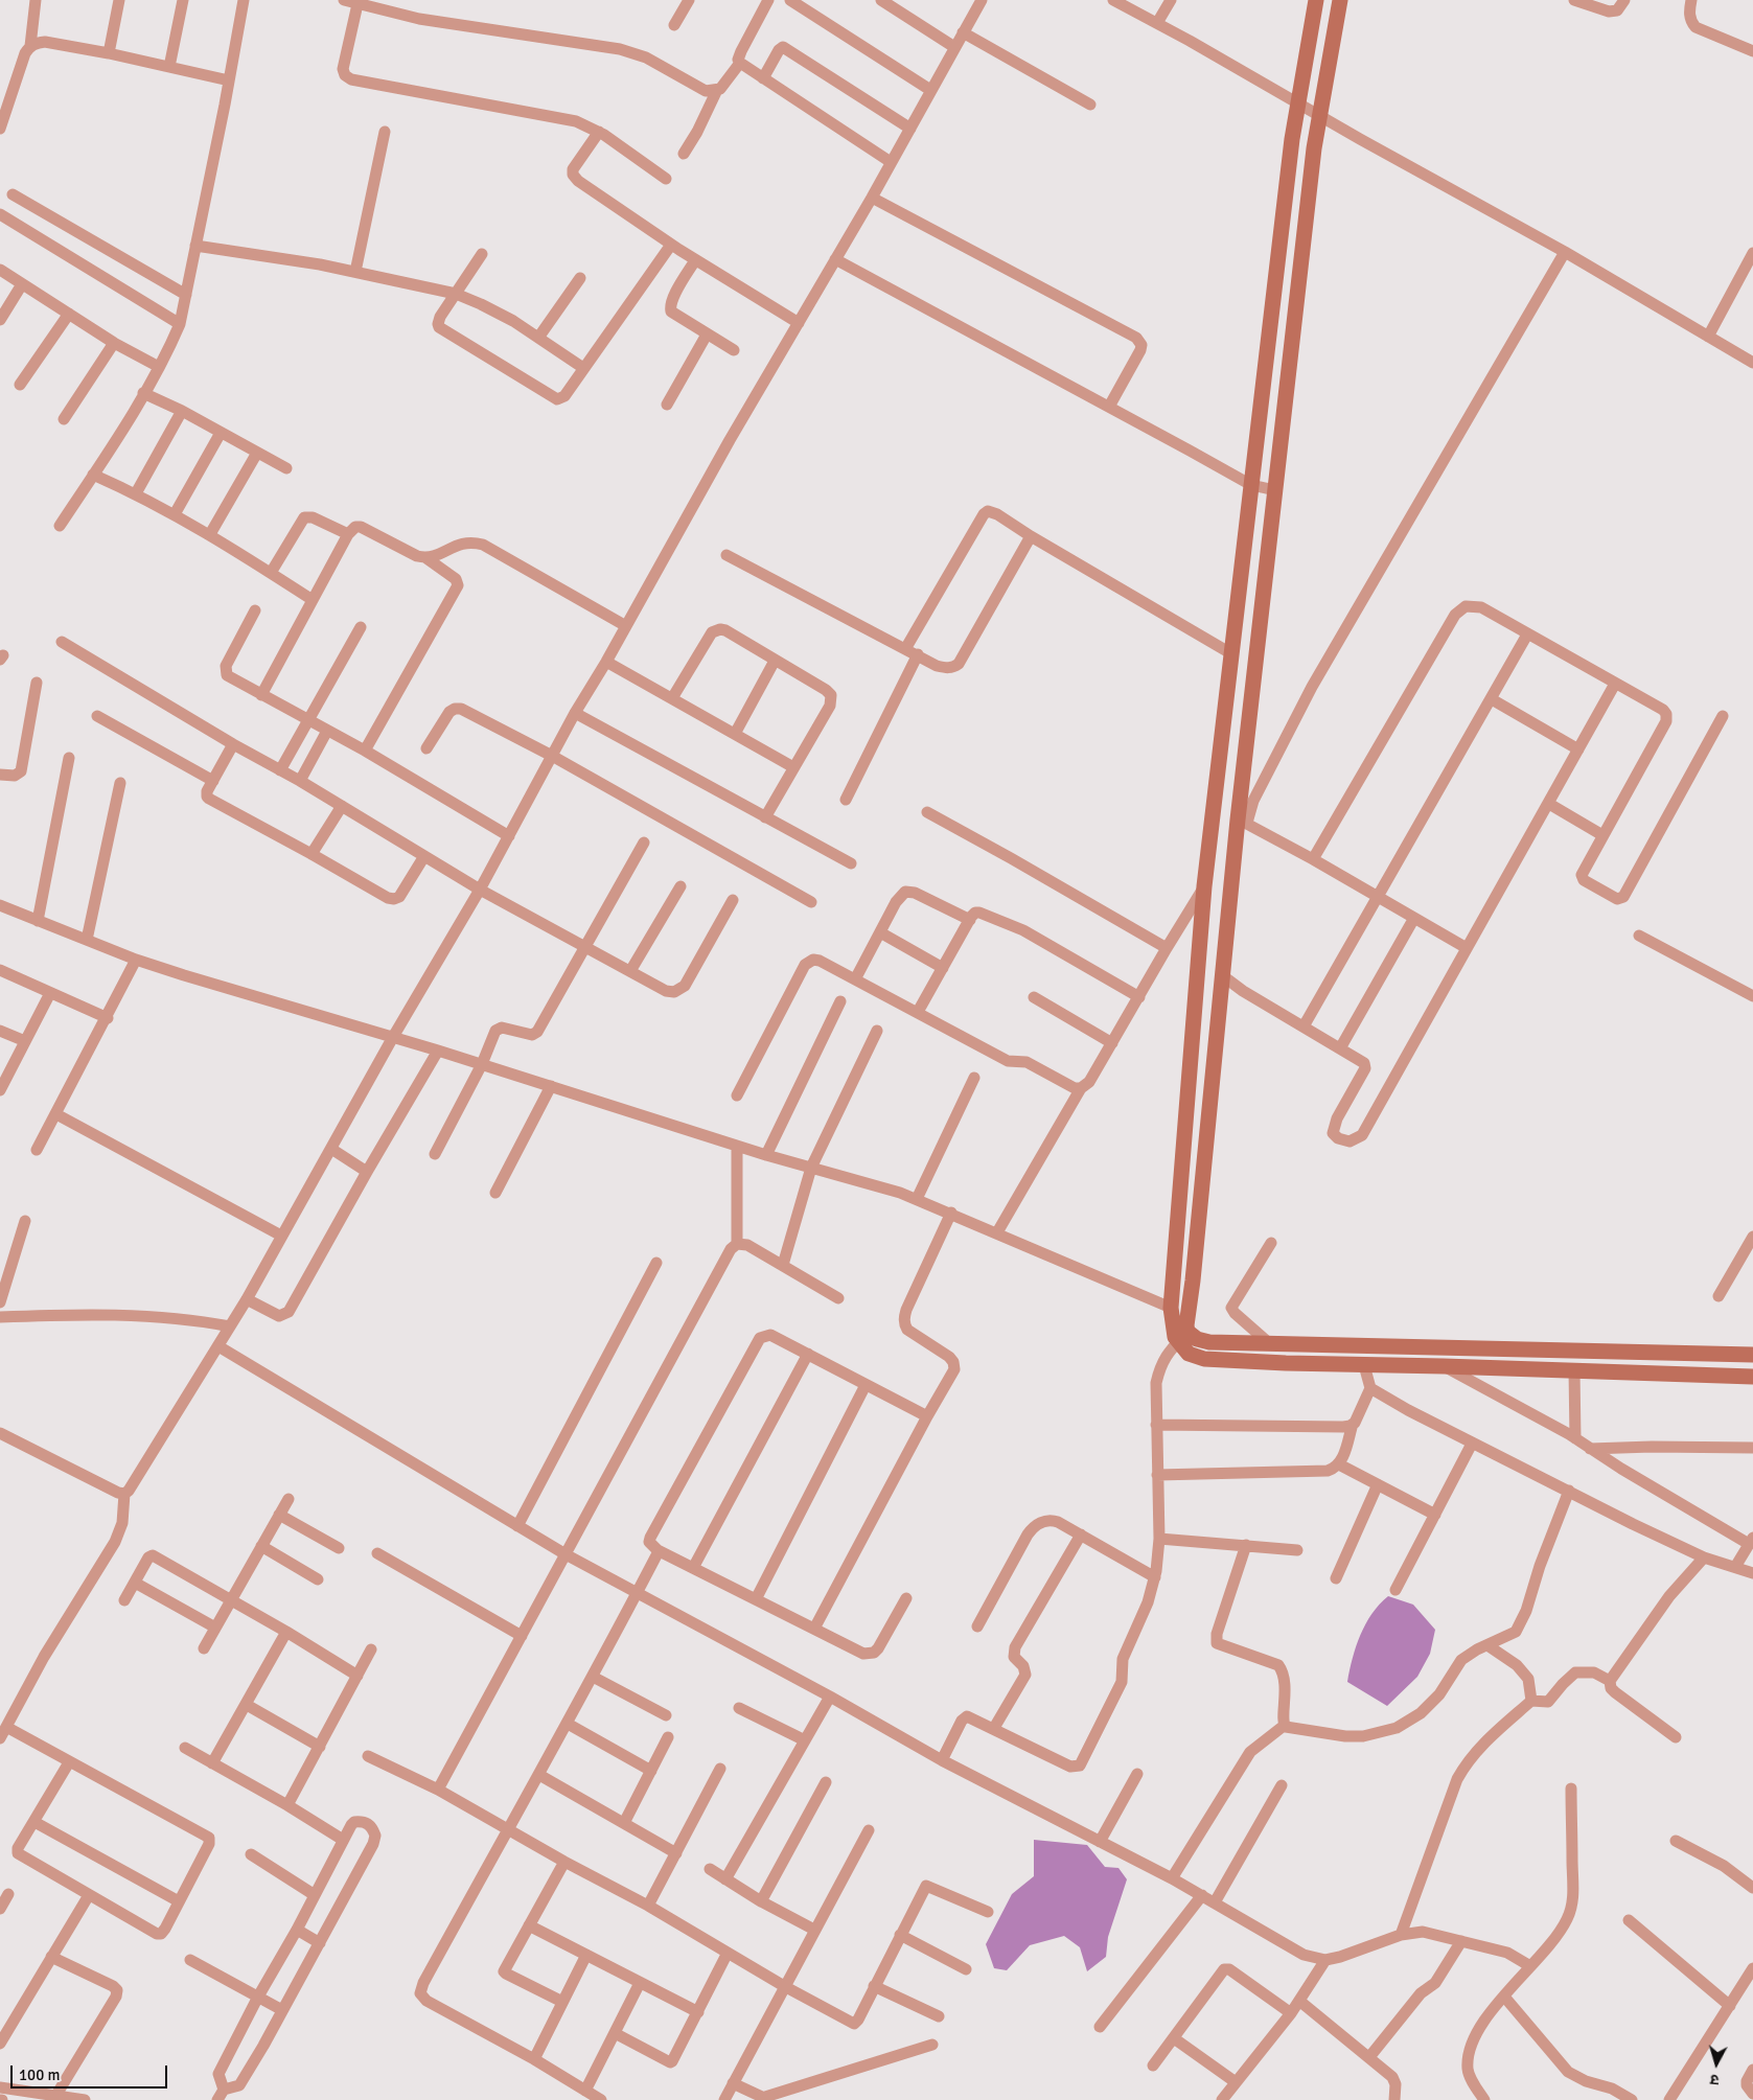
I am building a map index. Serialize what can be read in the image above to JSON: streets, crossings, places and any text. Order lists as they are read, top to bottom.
{
  "scale_bar": "100 m",
  "north": "bottom"
}
